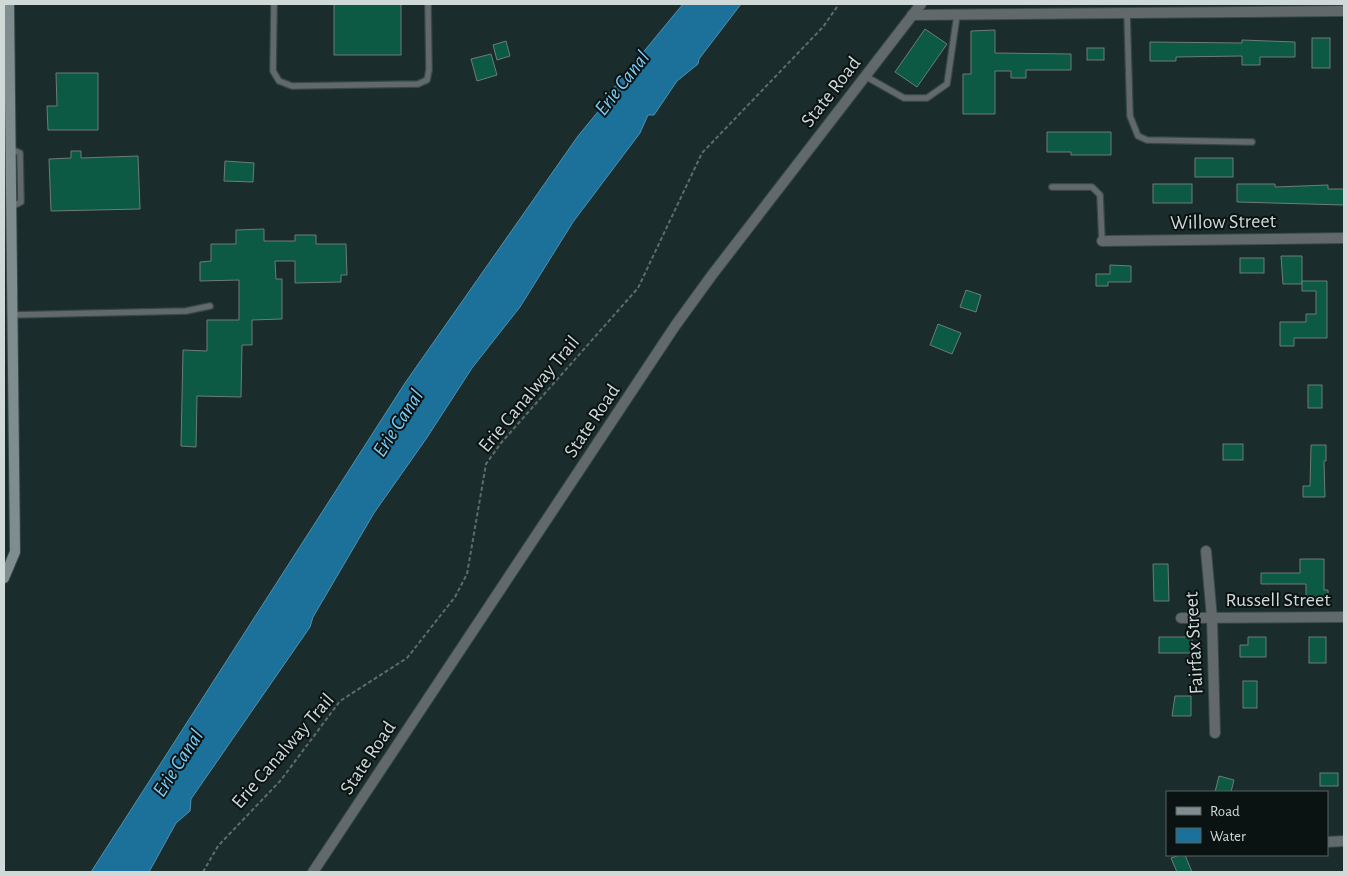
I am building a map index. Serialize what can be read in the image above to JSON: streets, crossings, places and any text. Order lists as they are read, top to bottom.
{
  "streets": {
    "street": [
      "State Road",
      "Willow Street",
      "Russell Street",
      "Fairfax Street"
    ],
    "path": ["Erie Canalway Trail"]
  },
  "crossings": [
    ["Russell Street", "Fairfax Street"]
  ],
  "water": ["Erie Canal"],
  "legend": ["Road", "Water"]
}
